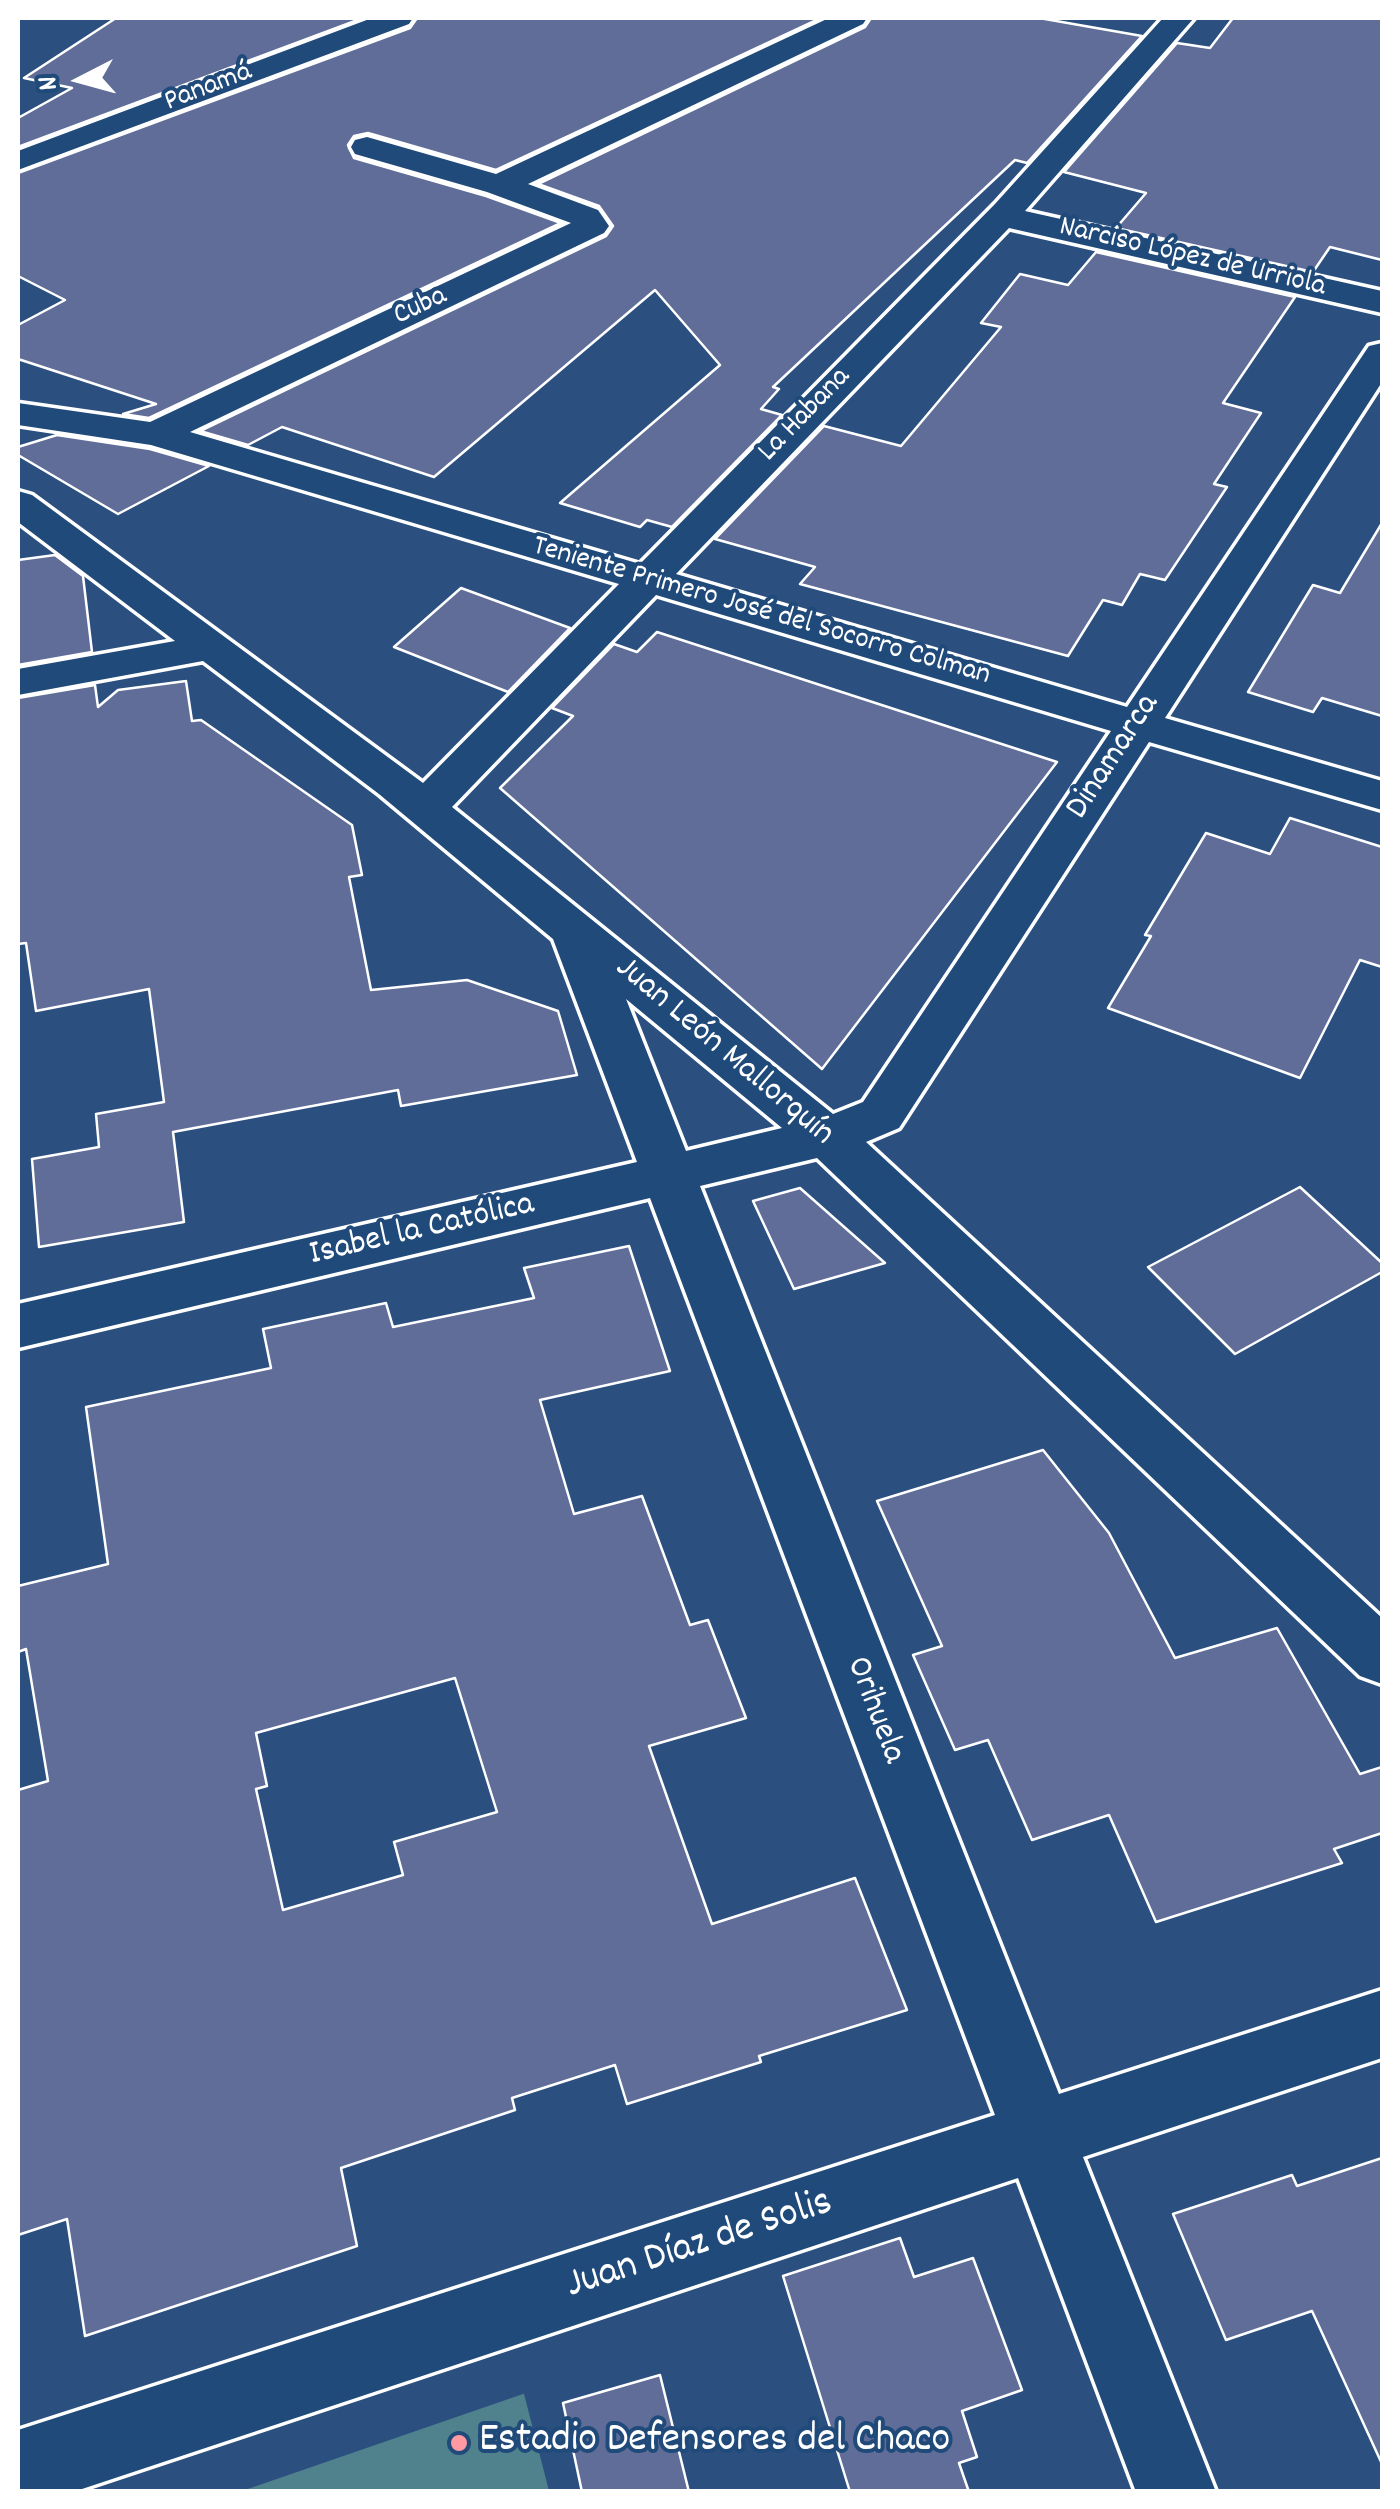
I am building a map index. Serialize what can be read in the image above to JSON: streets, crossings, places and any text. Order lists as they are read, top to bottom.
{
  "streets": {
    "street": [
      "Panamá",
      "Narciso López de Urriola",
      "Cuba",
      "La Habana",
      "Teniente Primero José del Socorro Colman",
      "Dinamarca",
      "Juan León Mallorquín",
      "Isabel la Católica",
      "Orihuela",
      "Juan Díaz de Solis"
    ]
  },
  "crossings": [
    ["Narciso López de Urriola", "La Habana"],
    ["Cuba", "Teniente Primero José del Socorro Colman"],
    ["La Habana", "Teniente Primero José del Socorro Colman"],
    ["La Habana", "Juan León Mallorquín"],
    ["Teniente Primero José del Socorro Colman", "Dinamarca"],
    ["Dinamarca", "Juan León Mallorquín"],
    ["Dinamarca", "Isabel la Católica"],
    ["Juan León Mallorquín", "Isabel la Católica"],
    ["Juan León Mallorquín", "Orihuela"],
    ["Isabel la Católica", "Orihuela"],
    ["Orihuela", "Juan Díaz de Solis"]
  ],
  "places": ["Estadio Defensores del Chaco"],
  "north": "left"
}
